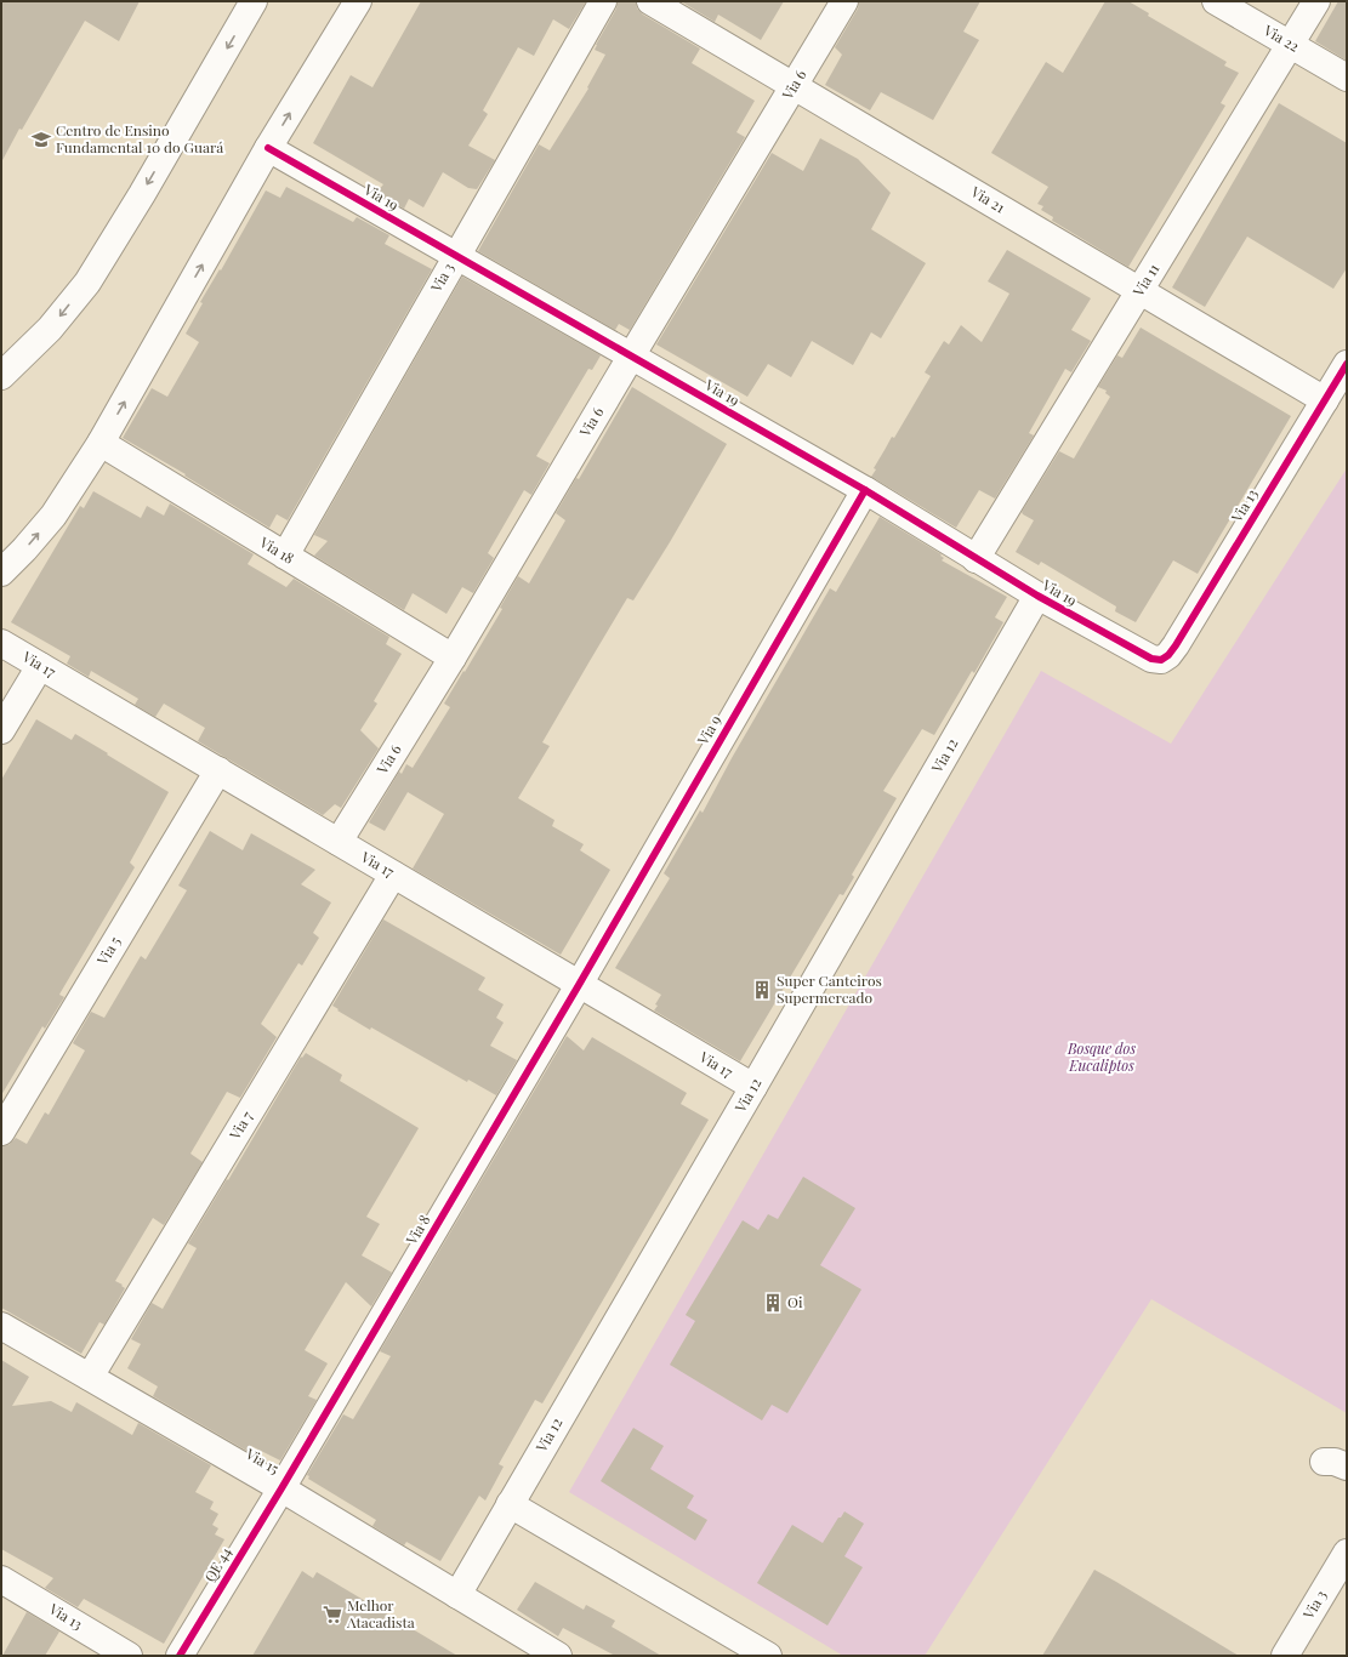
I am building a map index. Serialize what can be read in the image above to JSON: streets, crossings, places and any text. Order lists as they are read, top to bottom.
{
  "streets": {
    "street": [
      "Via 22",
      "Via 6",
      "Via 19",
      "Via 21",
      "Via 3",
      "Via 11",
      "Via 13",
      "Via 18",
      "Via 17",
      "Via 9",
      "Via 12",
      "Via 5",
      "Via 7",
      "Via 8",
      "Via 15",
      "QE 44"
    ]
  },
  "crossings": [
    ["Via 22", "Via 11"],
    ["Via 6", "Via 19"],
    ["Via 6", "Via 21"],
    ["Via 6", "Via 18"],
    ["Via 6", "Via 17"],
    ["Via 19", "Via 3"],
    ["Via 19", "Via 11"],
    ["Via 19", "Via 13"],
    ["Via 19", "Via 9"],
    ["Via 19", "Via 12"],
    ["Via 21", "Via 11"],
    ["Via 21", "Via 13"],
    ["Via 3", "Via 18"],
    ["Via 17", "Via 9"],
    ["Via 17", "Via 12"],
    ["Via 17", "Via 5"],
    ["Via 17", "Via 7"],
    ["Via 17", "Via 8"],
    ["Via 9", "Via 8"],
    ["Via 12", "Via 15"],
    ["Via 7", "Via 15"],
    ["Via 8", "Via 15"],
    ["Via 8", "QE 44"],
    ["Via 15", "QE 44"]
  ],
  "parks": ["Bosque dos Eucaliptos"],
  "places": {
    "school or university": ["Centro de Ensino Fundamental 10 do Guará"],
    "building": ["Super Canteiros Supermercado", "Oi"],
    "supermarket": ["Melhor Atacadista"]
  }
}
